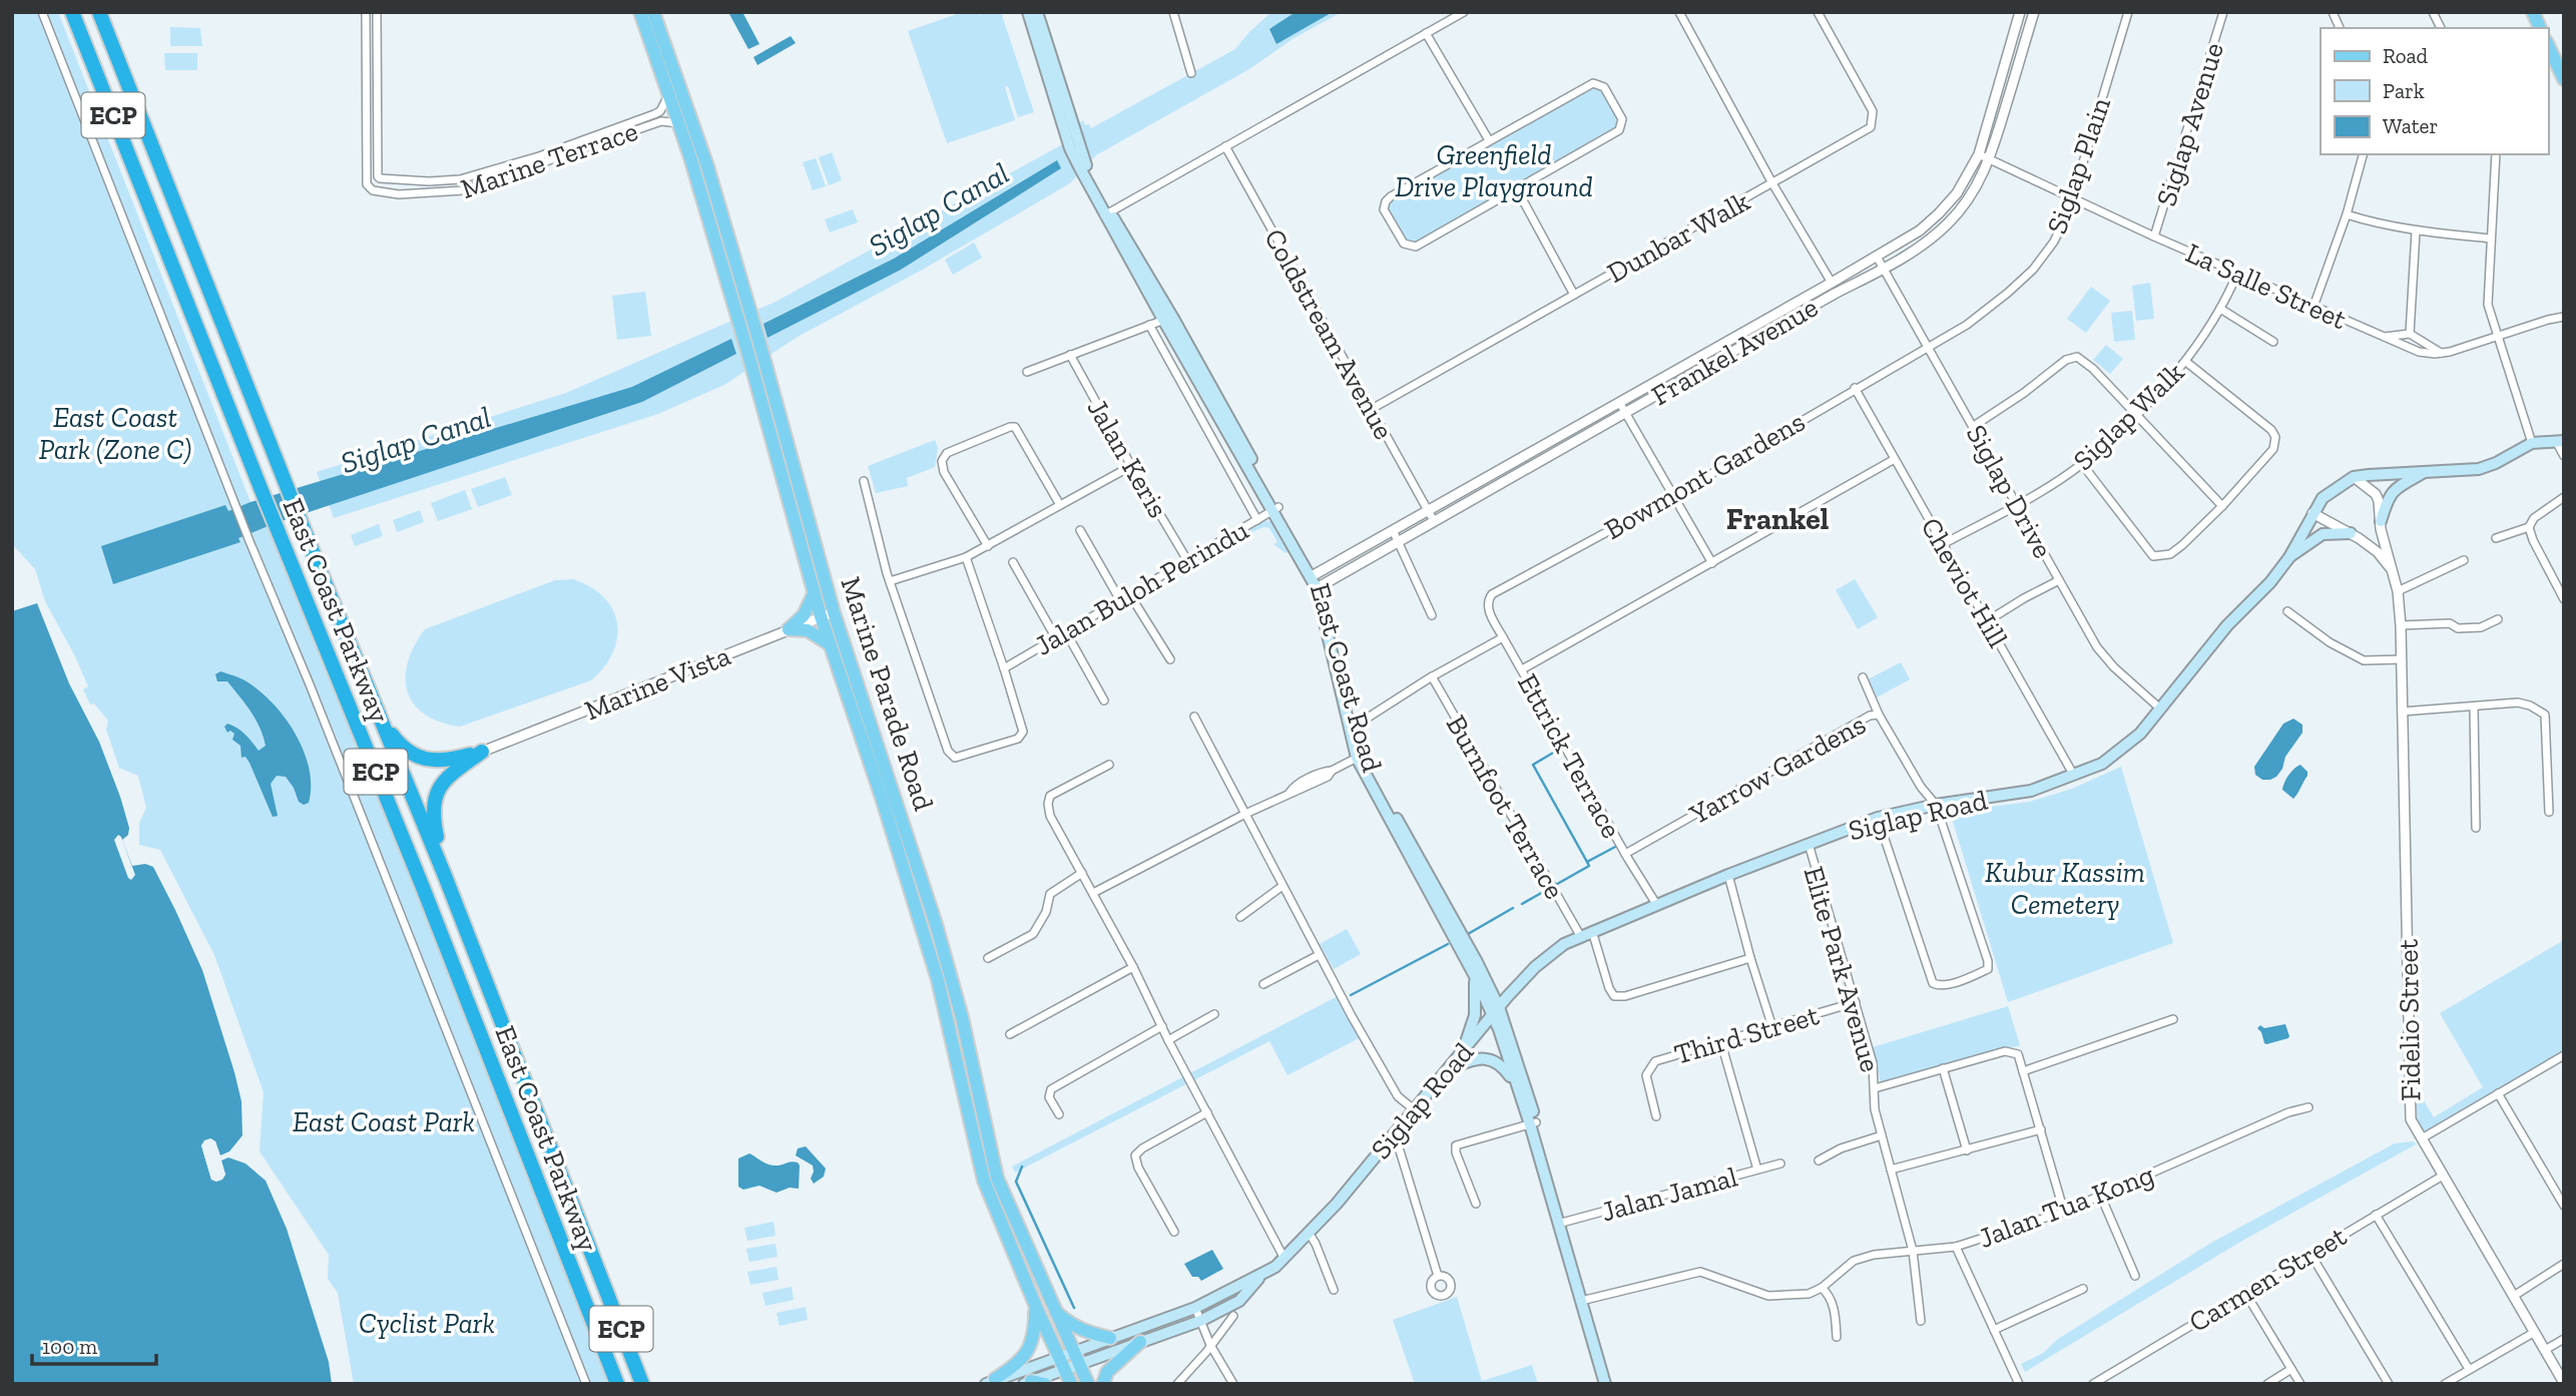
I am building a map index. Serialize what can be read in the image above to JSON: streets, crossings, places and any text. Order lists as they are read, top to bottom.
{
  "streets": {
    "highway": ["ECP", "East Coast Parkway"],
    "main road": ["East Coast Road", "Marine Parade Road", "Siglap Road"],
    "street": [
      "Siglap Avenue",
      "Marine Terrace",
      "Siglap Plain",
      "Dunbar Walk",
      "La Salle Street",
      "Coldstream Avenue",
      "Frankel Avenue",
      "Siglap Walk",
      "Jalan Keris",
      "Bowmont Gardens",
      "Siglap Drive",
      "Cheviot Hill",
      "Jalan Buloh Perindu",
      "Marine Vista",
      "Ettrick Terrace",
      "Yarrow Gardens",
      "Burnfoot Terrace",
      "Elite Park Avenue",
      "Fidelio Street",
      "Third Street",
      "Jalan Jamal",
      "Jalan Tua Kong",
      "Carmen Street"
    ]
  },
  "crossings": [
    ["Siglap Avenue", "La Salle Street"],
    ["Marine Terrace", "Marine Parade Road"],
    ["Siglap Plain", "La Salle Street"],
    ["Siglap Plain", "Bowmont Gardens"],
    ["Siglap Plain", "Siglap Drive"],
    ["Dunbar Walk", "Coldstream Avenue"],
    ["La Salle Street", "Frankel Avenue"],
    ["La Salle Street", "Siglap Walk"],
    ["Coldstream Avenue", "Frankel Avenue"],
    ["Frankel Avenue", "Siglap Drive"],
    ["Frankel Avenue", "East Coast Road"],
    ["Siglap Walk", "Siglap Drive"],
    ["Siglap Walk", "Cheviot Hill"],
    ["Jalan Keris", "Jalan Buloh Perindu"],
    ["Bowmont Gardens", "Siglap Drive"],
    ["Bowmont Gardens", "Cheviot Hill"],
    ["Bowmont Gardens", "Ettrick Terrace"],
    ["Siglap Drive", "Siglap Road"],
    ["Cheviot Hill", "Siglap Road"],
    ["Jalan Buloh Perindu", "East Coast Road"],
    ["East Coast Road", "Siglap Road"],
    ["East Coast Road", "Jalan Jamal"],
    ["East Coast Road", "Jalan Tua Kong"],
    ["Marine Vista", "Marine Parade Road"],
    ["Marine Parade Road", "Siglap Road"],
    ["Ettrick Terrace", "Yarrow Gardens"],
    ["Ettrick Terrace", "Siglap Road"],
    ["Yarrow Gardens", "Siglap Road"],
    ["Burnfoot Terrace", "Siglap Road"],
    ["Siglap Road", "Elite Park Avenue"],
    ["Siglap Road", "Fidelio Street"],
    ["Elite Park Avenue", "Third Street"],
    ["Elite Park Avenue", "Jalan Tua Kong"],
    ["Fidelio Street", "Carmen Street"]
  ],
  "districts": ["Frankel"],
  "water": ["Siglap Canal"],
  "parks": [
    "Greenfield Drive Playground",
    "East Coast Park (Zone C)",
    "Kubur Kassim Cemetery",
    "East Coast Park",
    "Cyclist Park"
  ],
  "legend": ["Road", "Park", "Water"],
  "scale_bar": "100 m"
}
